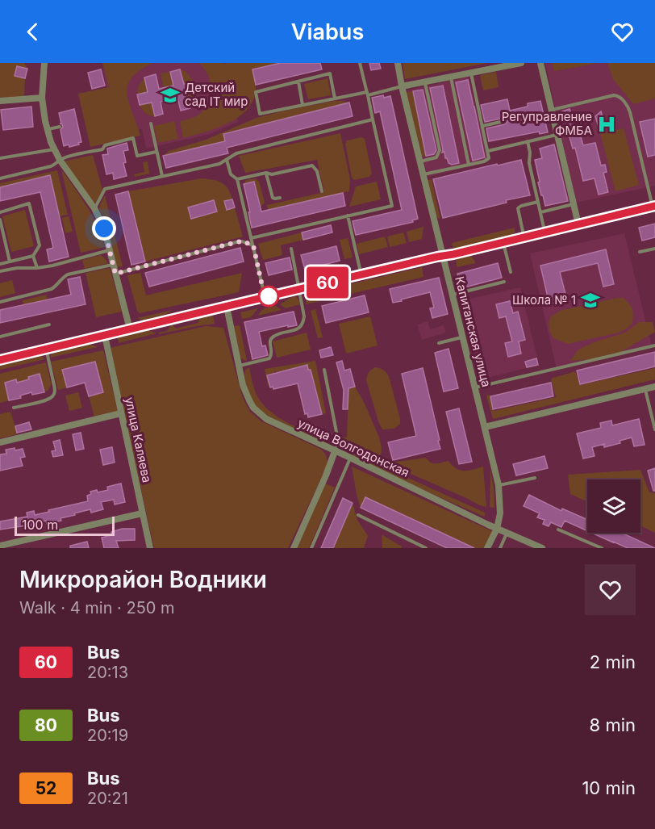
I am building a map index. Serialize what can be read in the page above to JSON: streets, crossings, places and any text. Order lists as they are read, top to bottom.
{
  "streets": {
    "street": ["Капитанская улица", "улица Каляева", "улица Волгодонская"]
  },
  "crossings": [
    ["Капитанская улица", "улица Волгодонская"]
  ],
  "places": {
    "school or university": ["Детский сад IT мир", "Школа № 1"],
    "hospital": ["Регуправление ФМБА"]
  },
  "lines": ["bus line 60"],
  "scale_bar": "100 m",
  "page": {
    "header": "Viabus",
    "on_map": "60",
    "scale": "100 m",
    "heading": ["Микрорайон Водники", "Walk · 4 min · 250 m"],
    "list": [
      {
        "mark": "60",
        "name": "Bus",
        "note": "20:13",
        "value": "2 min"
      },
      {
        "mark": "80",
        "name": "Bus",
        "note": "20:19",
        "value": "8 min"
      },
      {
        "mark": "52",
        "name": "Bus",
        "note": "20:21",
        "value": "10 min"
      }
    ]
  }
}
